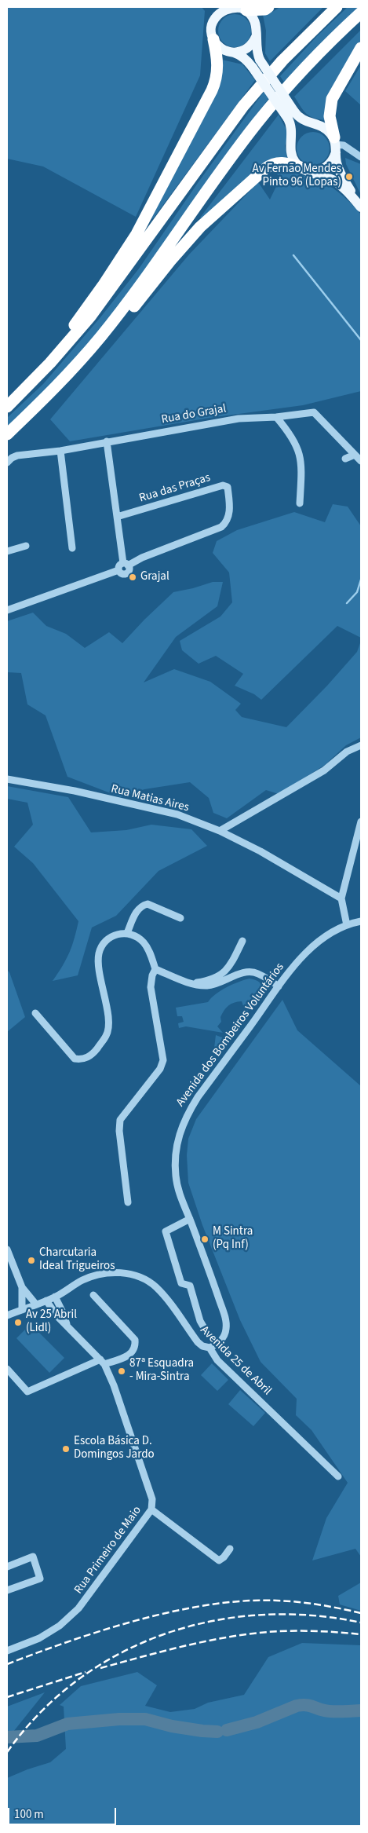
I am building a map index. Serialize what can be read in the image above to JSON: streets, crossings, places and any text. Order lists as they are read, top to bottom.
{
  "streets": {
    "street": [
      "Rua do Grajal",
      "Rua das Praças",
      "Rua Matias Aires",
      "Avenida dos Bombeiros Voluntários",
      "Avenida 25 de Abril",
      "Rua Primeiro de Maio"
    ]
  },
  "crossings": [
    ["Avenida dos Bombeiros Voluntários", "Avenida 25 de Abril"],
    ["Avenida 25 de Abril", "Rua Primeiro de Maio"]
  ],
  "places": [
    "Av Fernão Mendes Pinto 96 (Lopas)",
    "Grajal",
    "M Sintra (Pq Inf)",
    "Charcutaria Ideal Trigueiros",
    "Av 25 Abril (Lidl)",
    "87ª Esquadra - Mira-Sintra",
    "Escola Básica D. Domingos Jardo"
  ],
  "scale_bar": "100 m"
}
